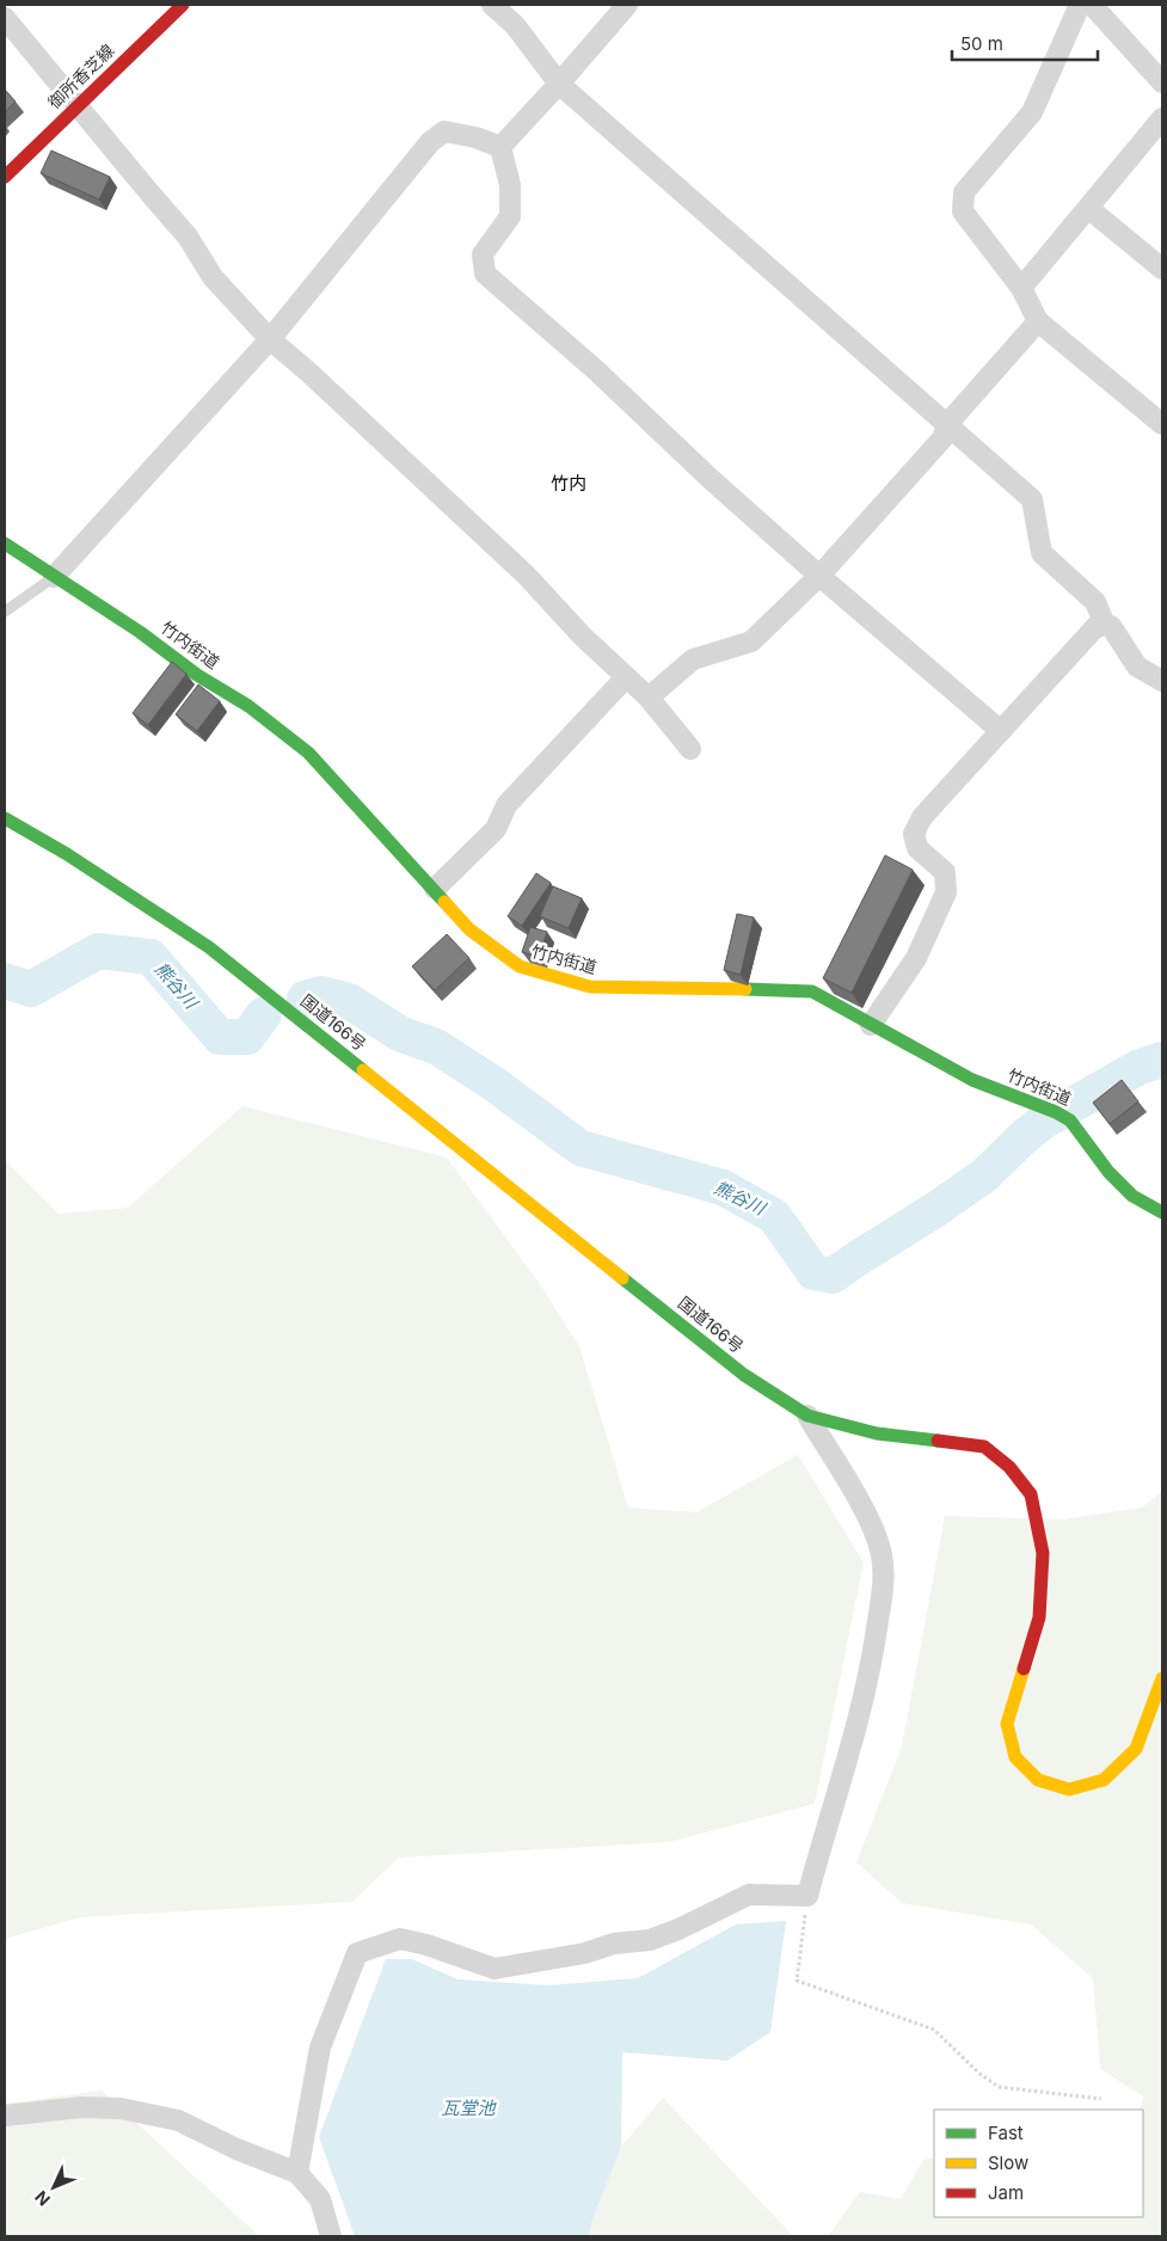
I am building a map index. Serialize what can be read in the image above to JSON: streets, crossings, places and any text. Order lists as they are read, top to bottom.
{
  "streets": {
    "main road": ["御所香芝線", "竹内街道", "国道166号"]
  },
  "districts": ["竹内"],
  "water": ["熊谷川", "瓦堂池"],
  "legend": ["Fast", "Slow", "Jam"],
  "scale_bar": "50 m",
  "north": "bottom left"
}
